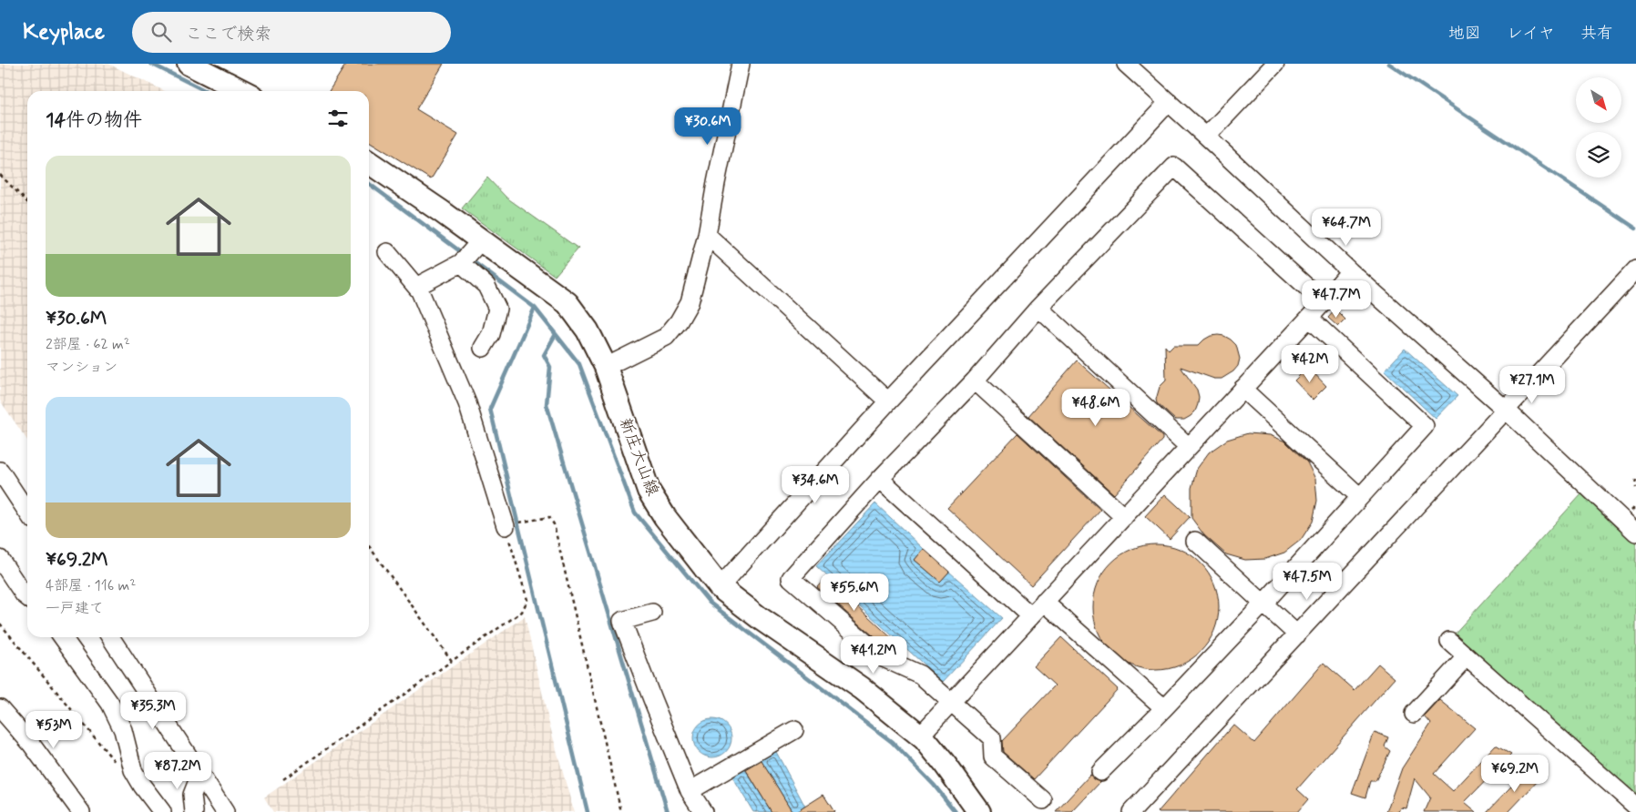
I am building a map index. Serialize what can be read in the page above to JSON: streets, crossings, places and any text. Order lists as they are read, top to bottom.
{
  "streets": {
    "main road": ["新庄大山線"]
  },
  "north": "bottom right",
  "page": {
    "header": "Keyplace",
    "search": "ここで検索",
    "nav": ["地図", "レイヤ", "共有"],
    "heading": "14件の物件",
    "price": [
      "¥30.6M",
      "¥64.7M",
      "¥47.7M",
      "¥42M",
      "¥27.1M",
      "¥48.6M",
      "¥34.6M",
      "¥47.5M",
      "¥55.6M",
      "¥41.2M",
      "¥35.3M",
      "¥53M",
      "¥87.2M",
      "¥69.2M"
    ],
    "list": [
      {
        "name": "¥30.6M",
        "note": "2部屋 · 62 m² · マンション"
      },
      {
        "name": "¥69.2M",
        "note": "4部屋 · 116 m² · 一戸建て"
      }
    ]
  }
}
